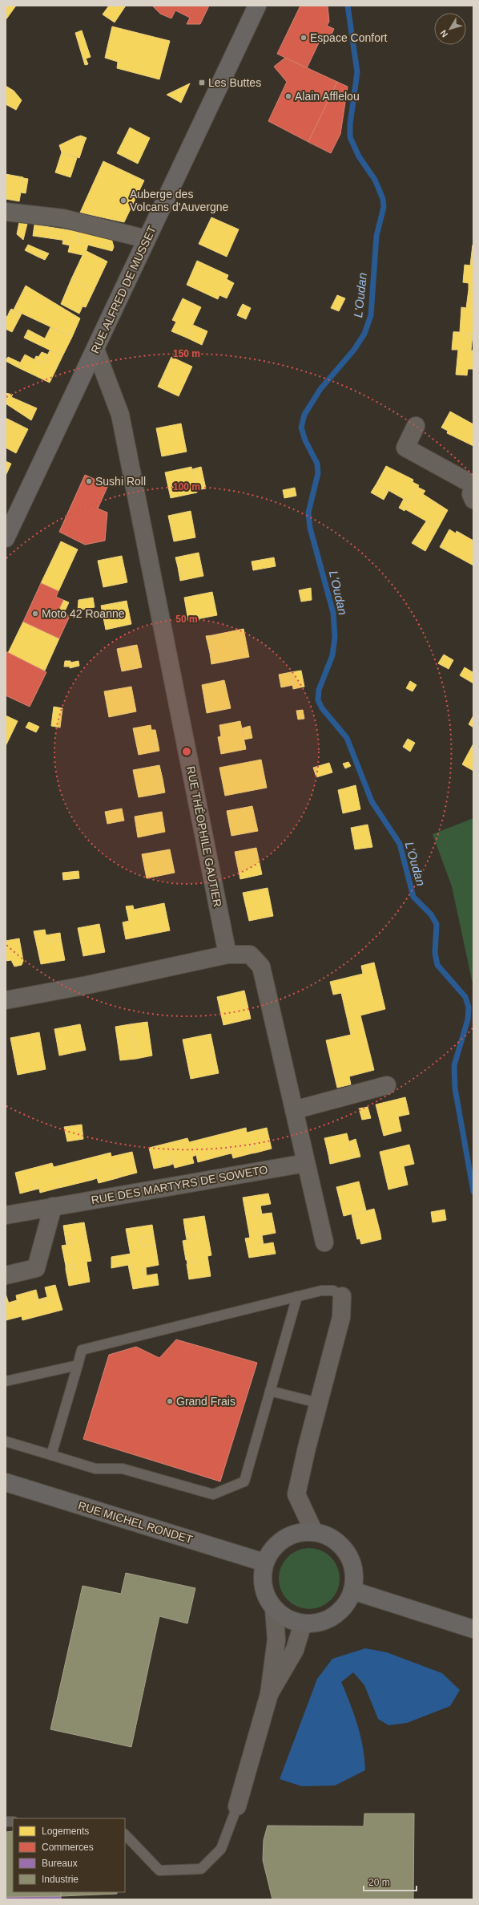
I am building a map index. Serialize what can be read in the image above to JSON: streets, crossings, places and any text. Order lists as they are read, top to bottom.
{
  "streets": {
    "street": [
      "RUE ALFRED DE MUSSET",
      "RUE THÉOPHILE GAUTIER",
      "RUE DES MARTYRS DE SOWETO",
      "RUE MICHEL RONDET"
    ]
  },
  "crossings": [
    ["RUE ALFRED DE MUSSET", "RUE THÉOPHILE GAUTIER"]
  ],
  "water": ["L'Oudan"],
  "places": {
    "other": [
      "Espace Confort",
      "Alain Afflelou",
      "Auberge des Volcans d'Auvergne",
      "Sushi Roll",
      "Moto 42 Roanne",
      "Grand Frais"
    ],
    "transit": ["Les Buttes"]
  },
  "legend": [
    "Logements",
    "Commerces",
    "Bureaux",
    "Industrie"
  ],
  "scale_bar": "20 m",
  "north": "bottom left",
  "rings": ["150 m", "100 m", "50 m"]
}
